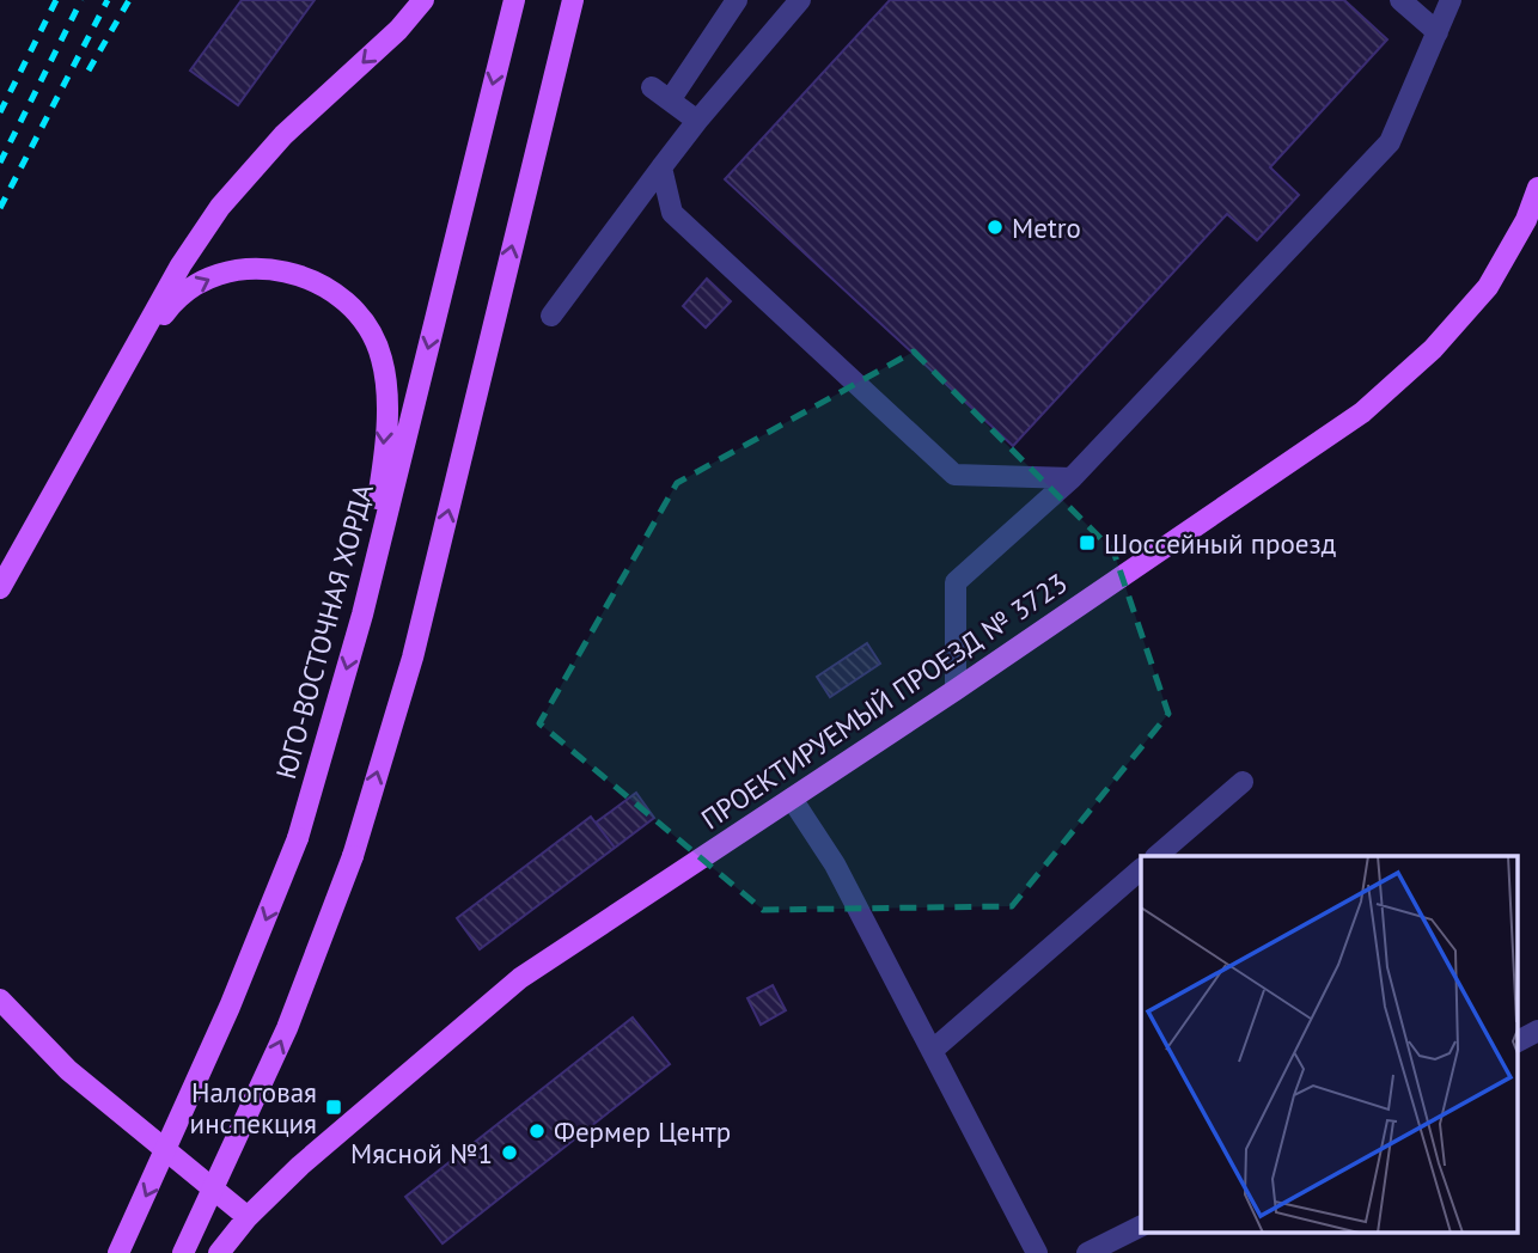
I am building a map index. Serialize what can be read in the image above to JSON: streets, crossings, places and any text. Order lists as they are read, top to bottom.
{
  "streets": {
    "main road": ["ЮГО-ВОСТОЧНАЯ ХОРДА", "ПРОЕКТИРУЕМЫЙ ПРОЕЗД № 3723"]
  },
  "places": {
    "other": ["Metro", "Фермер Центр", "Мясной №1"],
    "transit": ["Шоссейный проезд", "Налоговая инспекция"]
  }
}
